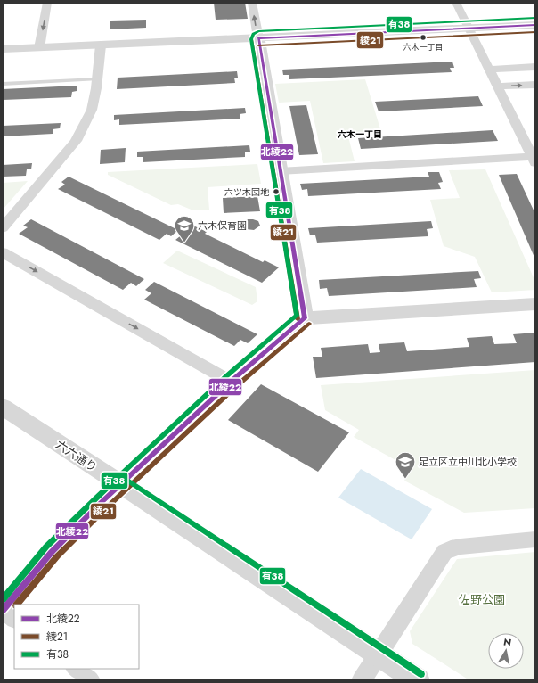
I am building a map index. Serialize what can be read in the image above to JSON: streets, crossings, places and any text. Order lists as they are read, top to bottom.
{
  "streets": {
    "street": ["六六通り"]
  },
  "districts": ["六木一丁目"],
  "parks": ["佐野公園"],
  "places": {
    "other": ["六木一丁目", "六ツ木団地"],
    "school or university": ["六木保育園", "足立区立中川北小学校"]
  },
  "lines": ["transit line 有38", "transit line 北綾22", "transit line 綾21"],
  "legend": ["北綾22", "綾21", "有38"],
  "north": "top"
}
